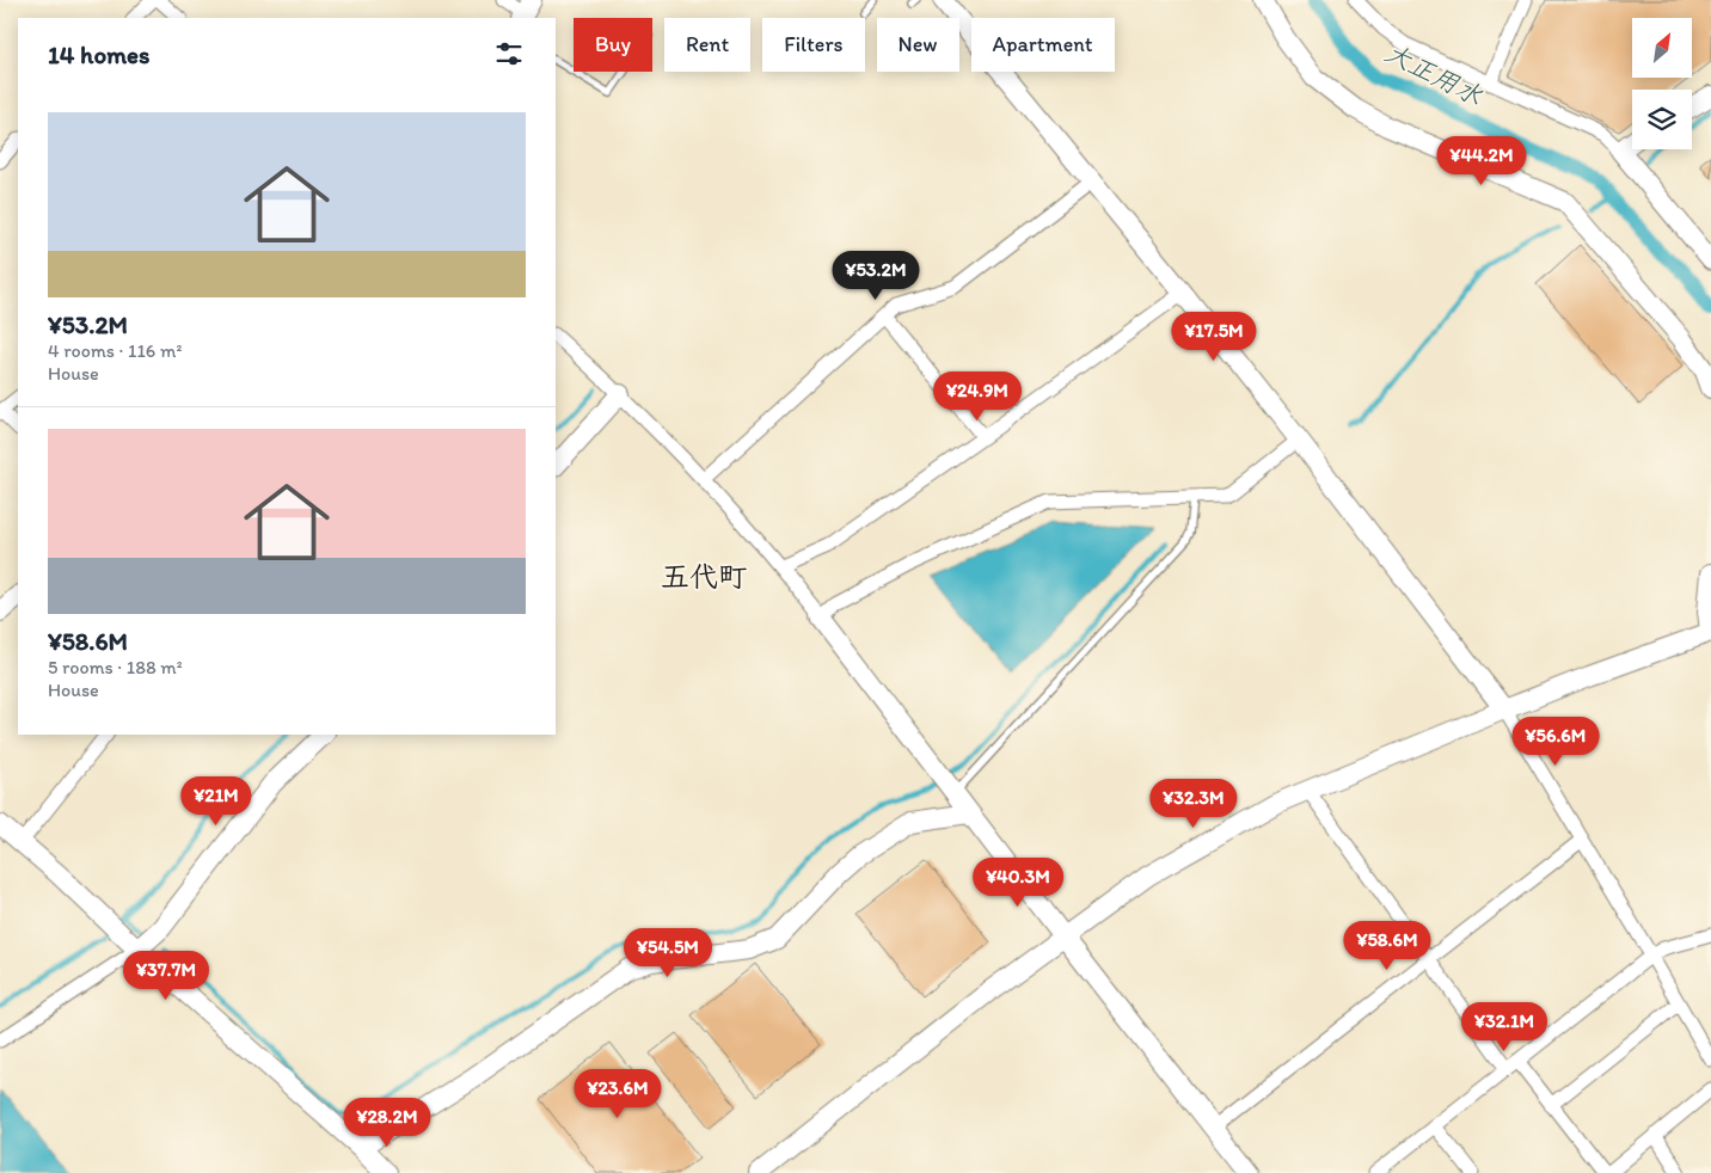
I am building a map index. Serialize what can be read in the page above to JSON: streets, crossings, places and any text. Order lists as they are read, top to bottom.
{
  "districts": ["五代町"],
  "water": ["大正用水"],
  "north": "top right",
  "page": {
    "chip": [
      "Buy",
      "Rent",
      "Filters",
      "New",
      "Apartment"
    ],
    "heading": "14 homes",
    "list": [
      {
        "name": "¥53.2M",
        "note": "4 rooms · 116 m² · House"
      },
      {
        "name": "¥58.6M",
        "note": "5 rooms · 188 m² · House"
      }
    ],
    "price": [
      "¥44.2M",
      "¥53.2M",
      "¥17.5M",
      "¥24.9M",
      "¥56.6M",
      "¥21M",
      "¥32.3M",
      "¥40.3M",
      "¥58.6M",
      "¥54.5M",
      "¥37.7M",
      "¥32.1M",
      "¥23.6M",
      "¥28.2M"
    ]
  }
}
